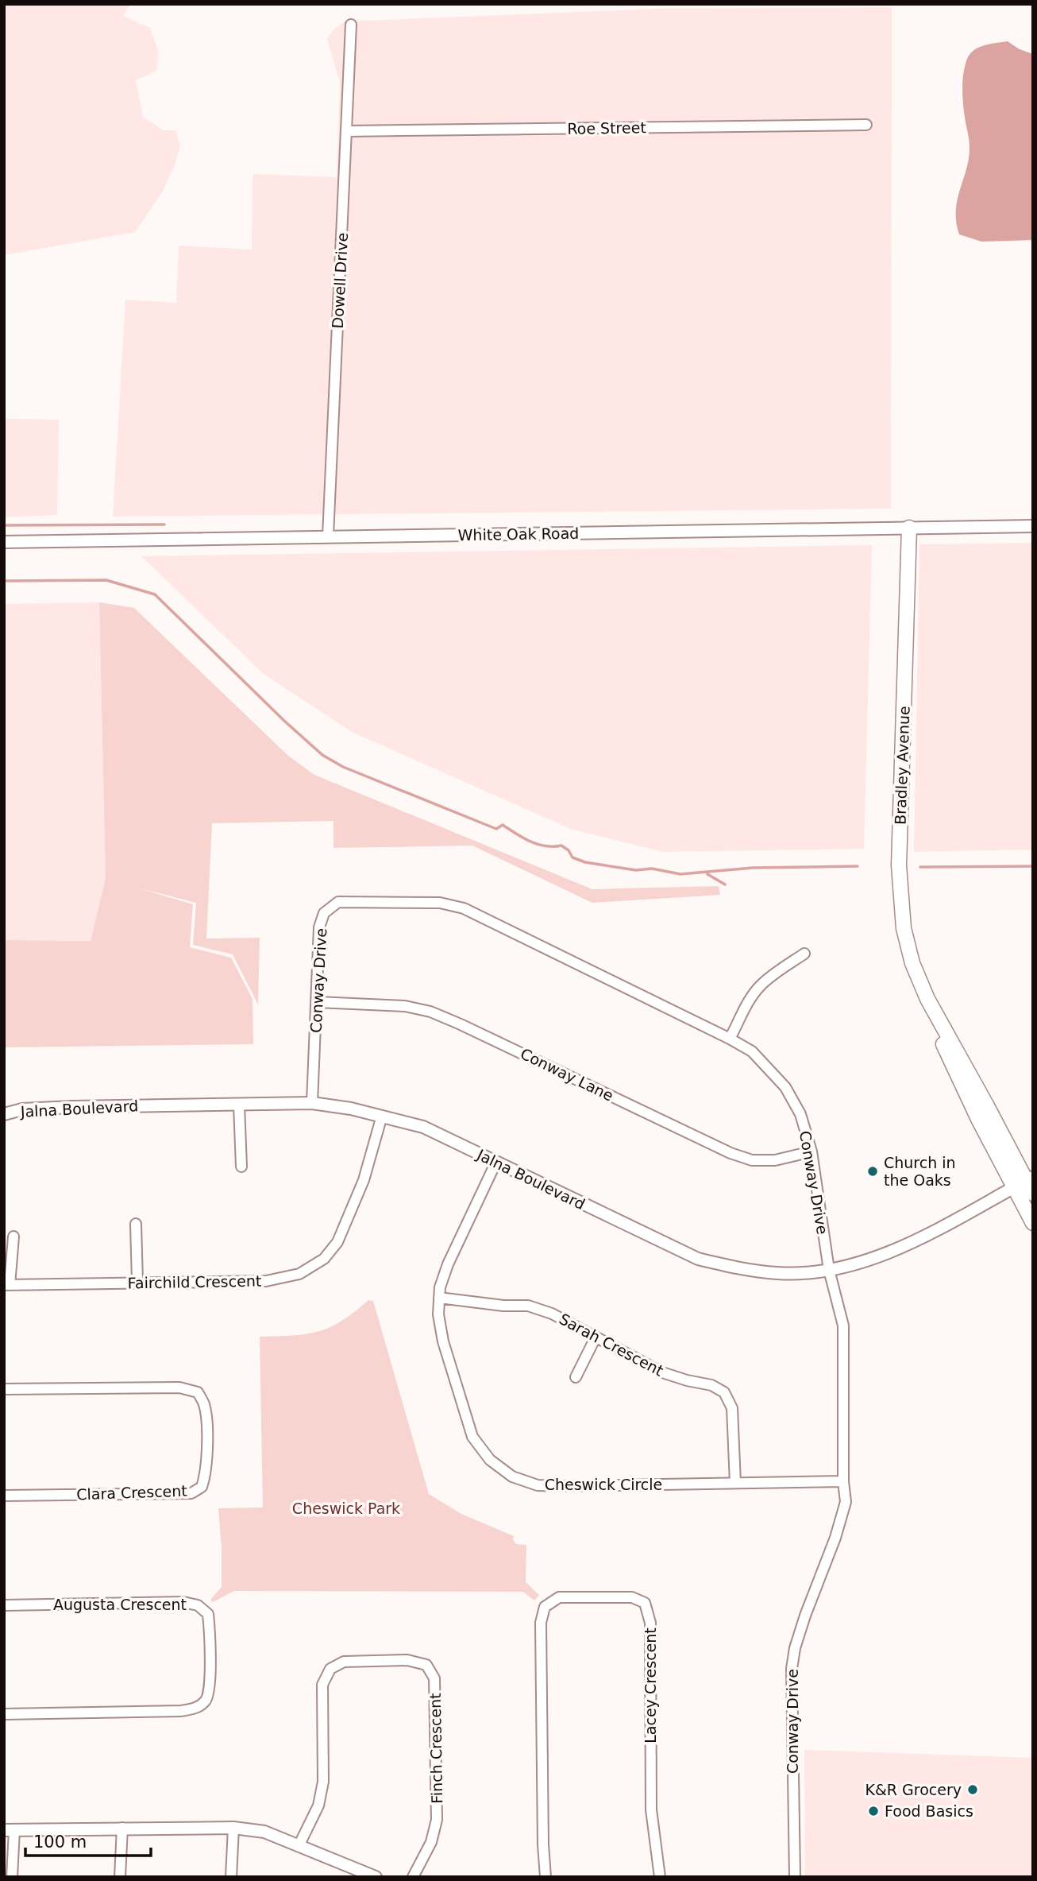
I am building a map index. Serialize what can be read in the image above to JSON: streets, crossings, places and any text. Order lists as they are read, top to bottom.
{
  "streets": {
    "main road": ["Bradley Avenue"],
    "street": [
      "Roe Street",
      "Dowell Drive",
      "White Oak Road",
      "Conway Drive",
      "Conway Lane",
      "Jalna Boulevard",
      "Fairchild Crescent",
      "Sarah Crescent",
      "Cheswick Circle",
      "Clara Crescent",
      "Augusta Crescent",
      "Lacey Crescent",
      "Finch Crescent"
    ]
  },
  "crossings": [
    ["Roe Street", "Dowell Drive"],
    ["Dowell Drive", "White Oak Road"],
    ["White Oak Road", "Bradley Avenue"],
    ["Bradley Avenue", "Jalna Boulevard"],
    ["Conway Drive", "Conway Lane"],
    ["Conway Drive", "Jalna Boulevard"],
    ["Conway Drive", "Cheswick Circle"],
    ["Jalna Boulevard", "Fairchild Crescent"],
    ["Jalna Boulevard", "Cheswick Circle"],
    ["Sarah Crescent", "Cheswick Circle"]
  ],
  "parks": ["Cheswick Park"],
  "places": ["Church in the Oaks", "K&R Grocery", "Food Basics"],
  "scale_bar": "100 m"
}
